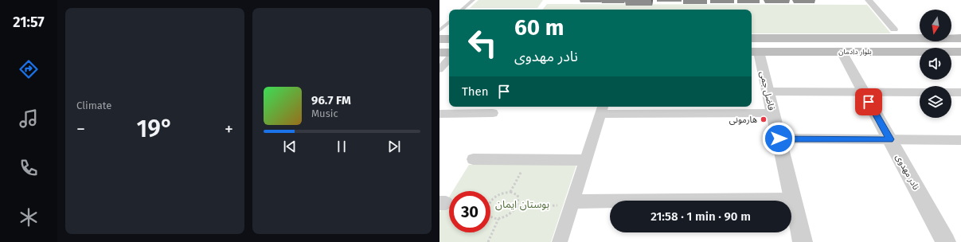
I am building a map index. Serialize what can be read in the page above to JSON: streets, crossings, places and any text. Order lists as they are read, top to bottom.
{
  "streets": {
    "main road": ["بلوار دادمان"],
    "street": ["فاضل جمی", "نادر مهدوی"]
  },
  "crossings": [
    ["بلوار دادمان", "فاضل جمی"],
    ["بلوار دادمان", "نادر مهدوی"]
  ],
  "parks": ["بوستان ایمان"],
  "places": ["هارمونی"],
  "north": "bottom",
  "page": {
    "tabs": "21:57",
    "tile": "Climate",
    "turn": ["60 m", "نادر مهدوی"],
    "then": "Then",
    "song": ["96.7 FM", "Music"],
    "heat": ["−", "19°", "+"],
    "limit": "30",
    "trip": "21:58 · 1 min · 90 m"
  }
}
